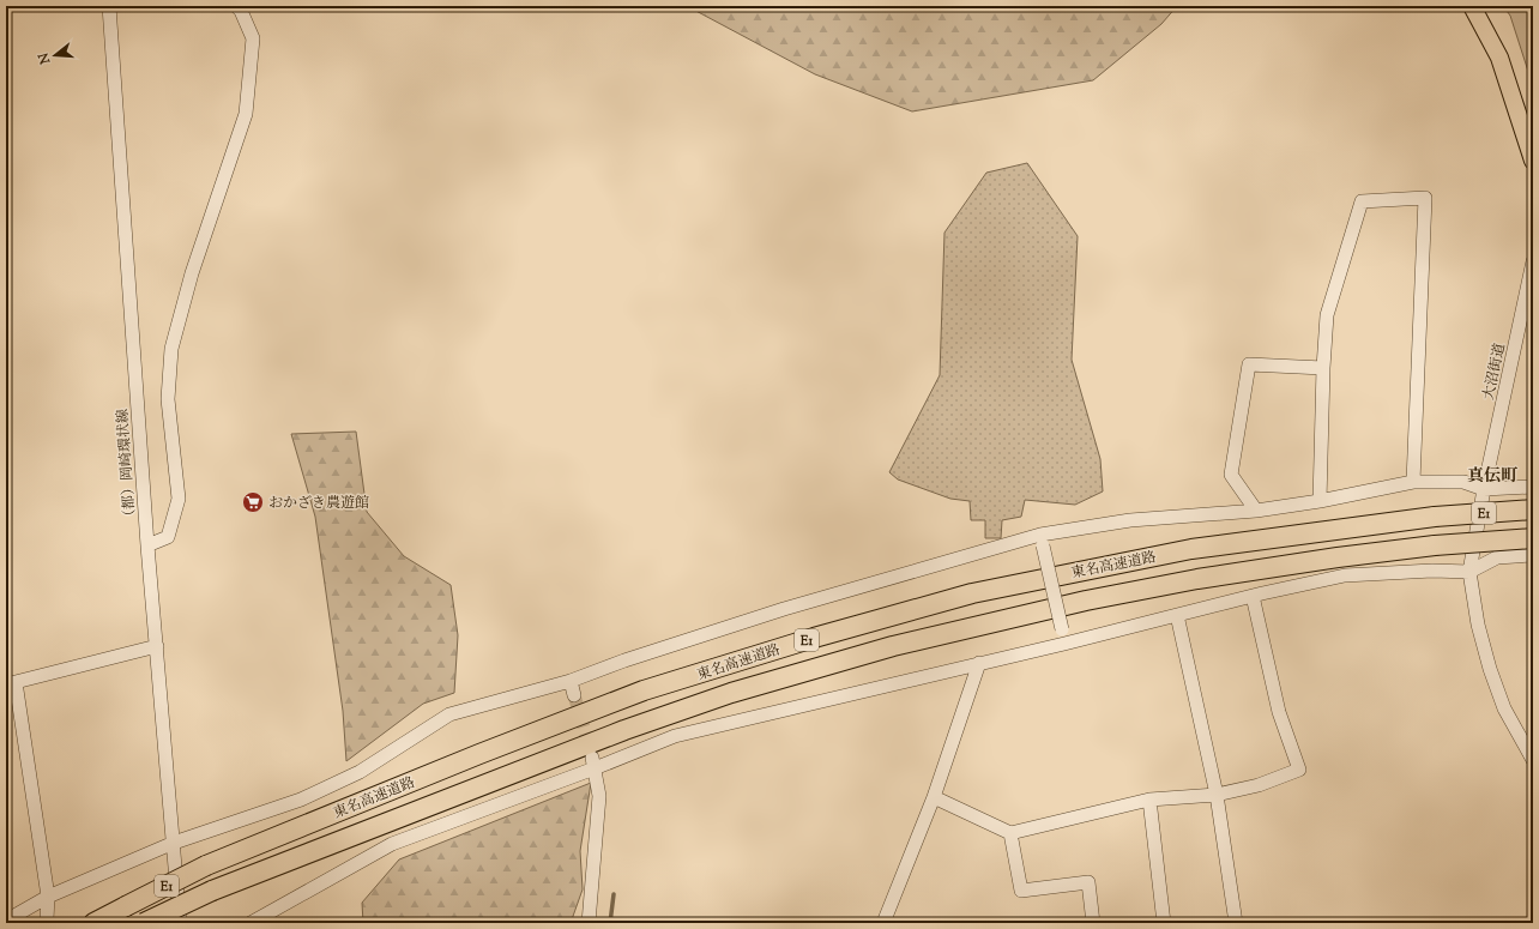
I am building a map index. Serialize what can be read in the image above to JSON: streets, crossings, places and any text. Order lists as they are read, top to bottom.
{
  "streets": {
    "highway": ["E1", "東名高速道路"],
    "street": ["大沼街道", "（都）岡崎環状線"]
  },
  "districts": ["真伝町"],
  "places": {
    "supermarket": ["おかざき農遊館"]
  },
  "north": "left"
}
